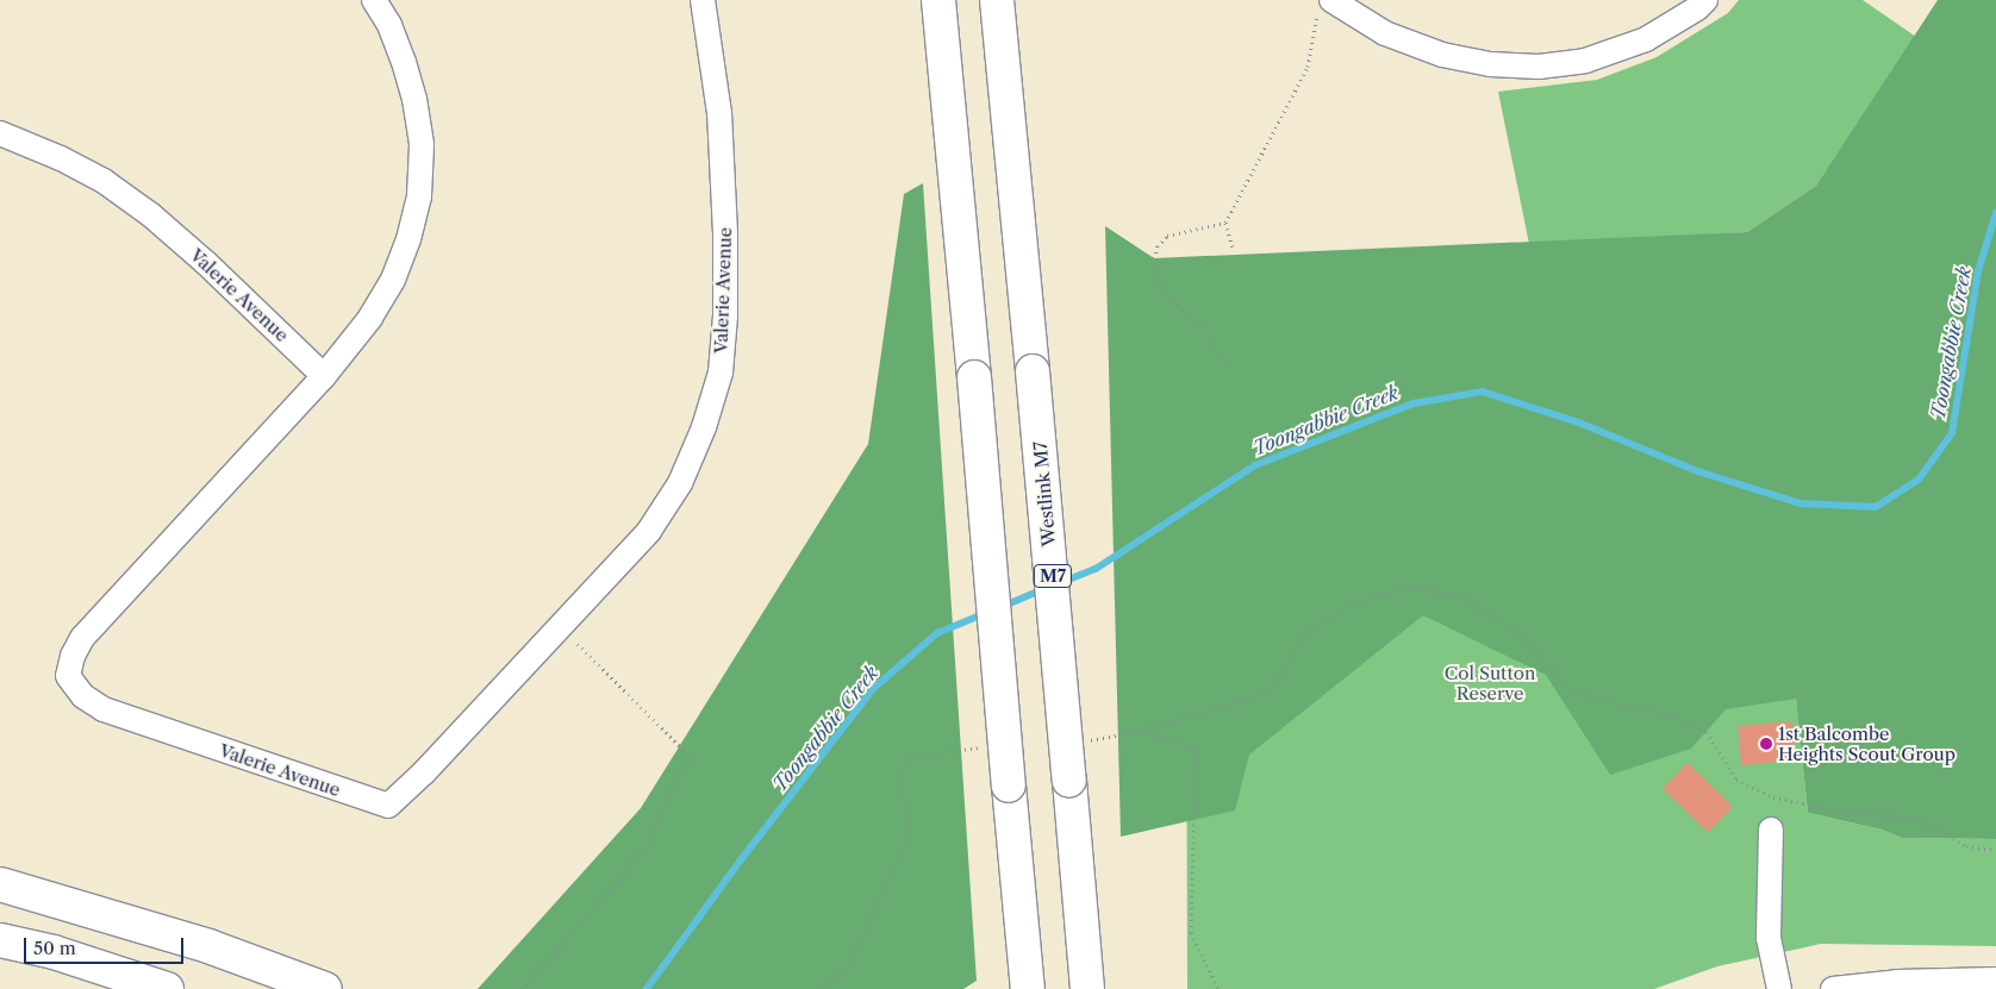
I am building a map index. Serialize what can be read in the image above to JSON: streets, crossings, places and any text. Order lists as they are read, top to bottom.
{
  "streets": {
    "highway": ["Westlink M7", "M7"],
    "street": ["Valerie Avenue"]
  },
  "water": ["Toongabbie Creek"],
  "parks": ["Col Sutton Reserve"],
  "places": ["1st Balcombe Heights Scout Group"],
  "scale_bar": "50 m"
}
